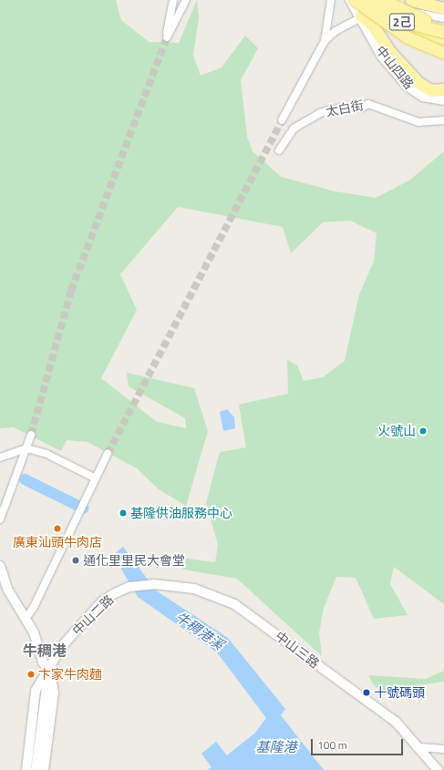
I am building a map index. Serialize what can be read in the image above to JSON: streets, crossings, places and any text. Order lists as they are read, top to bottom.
{
  "streets": {
    "main road": ["2己"],
    "street": [
      "中山四路",
      "太白街",
      "中山二路",
      "中山三路"
    ]
  },
  "crossings": [
    ["中山二路", "中山三路"]
  ],
  "districts": ["牛稠港"],
  "water": ["牛稠港溪", "基隆港"],
  "places": [
    "火號山",
    "基隆供油服務中心",
    "廣東汕頭牛肉店",
    "通化里里民大會堂",
    "卞家牛肉麵",
    "十號碼頭"
  ],
  "scale_bar": "100 m"
}
